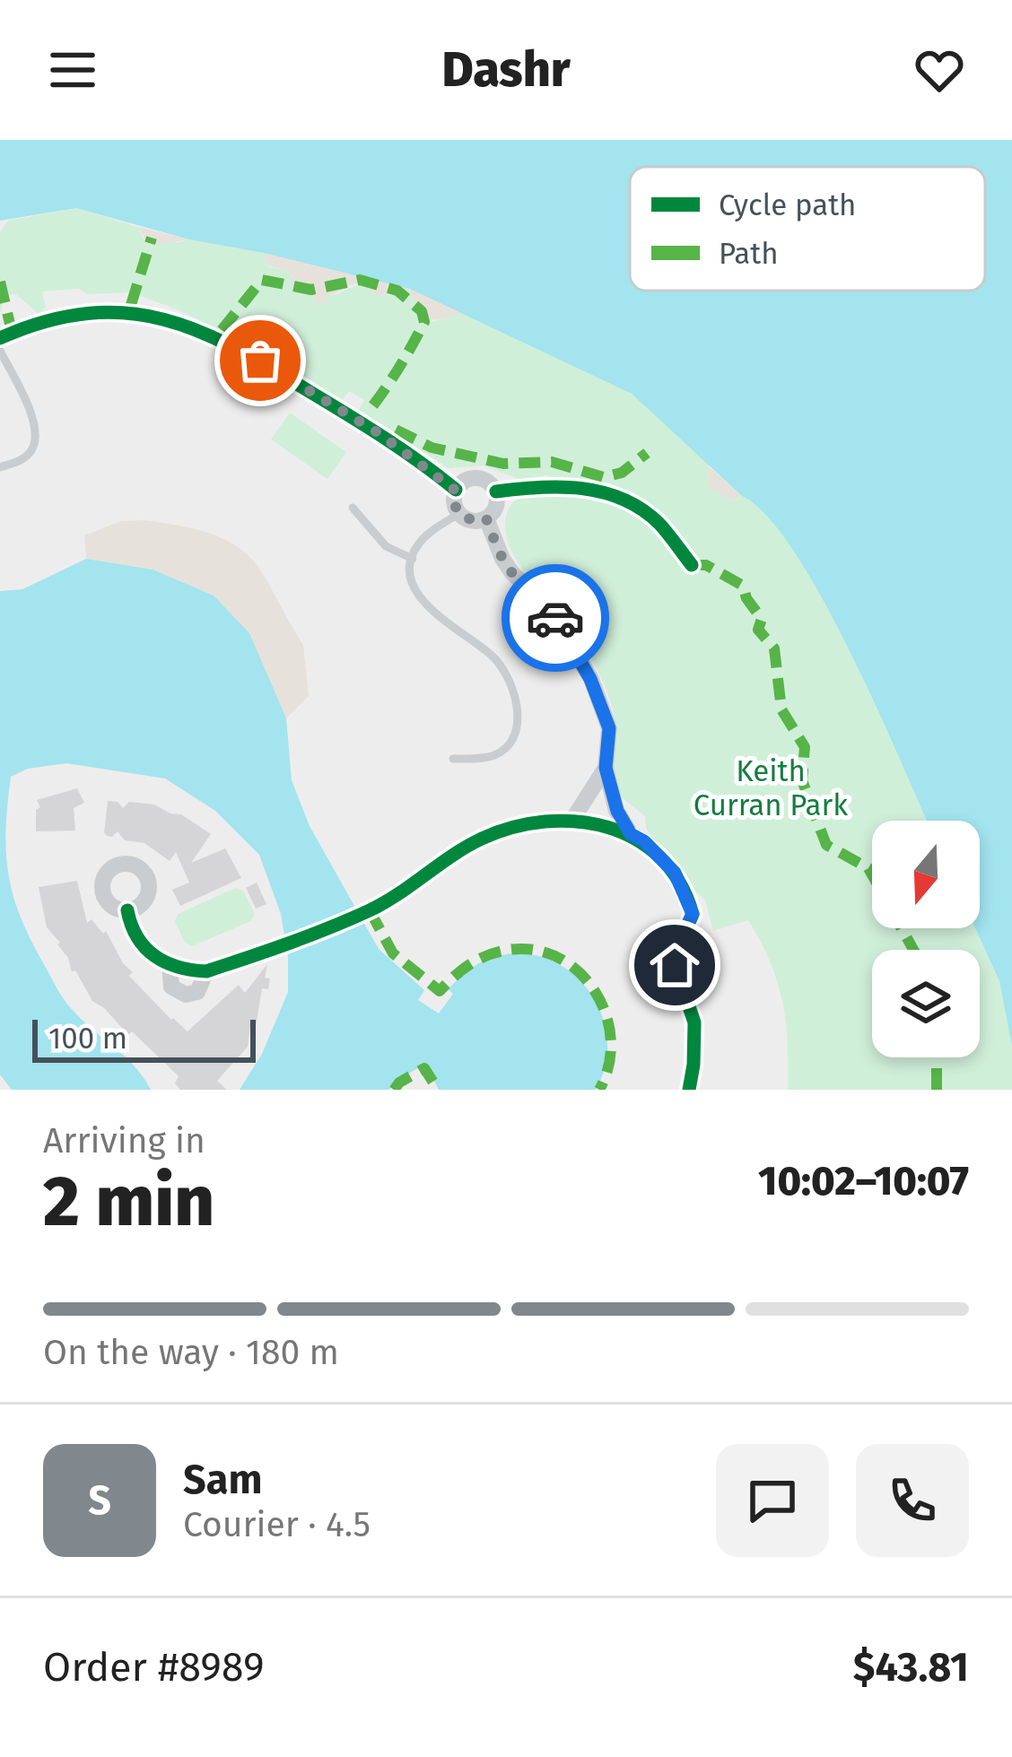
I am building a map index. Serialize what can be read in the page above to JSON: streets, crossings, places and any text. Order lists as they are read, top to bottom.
{
  "parks": ["Keith Curran Park"],
  "legend": ["Cycle path", "Path"],
  "scale_bar": "100 m",
  "north": "bottom",
  "page": {
    "header": "Dashr",
    "scale": "100 m",
    "heading": ["2 min", "Arriving in", "10:02–10:07"],
    "panel": [
      "Sam",
      "Courier · 4.5",
      "Order #8989",
      "$43.81"
    ],
    "bar": "On the way · 180 m",
    "round": "S"
  }
}
